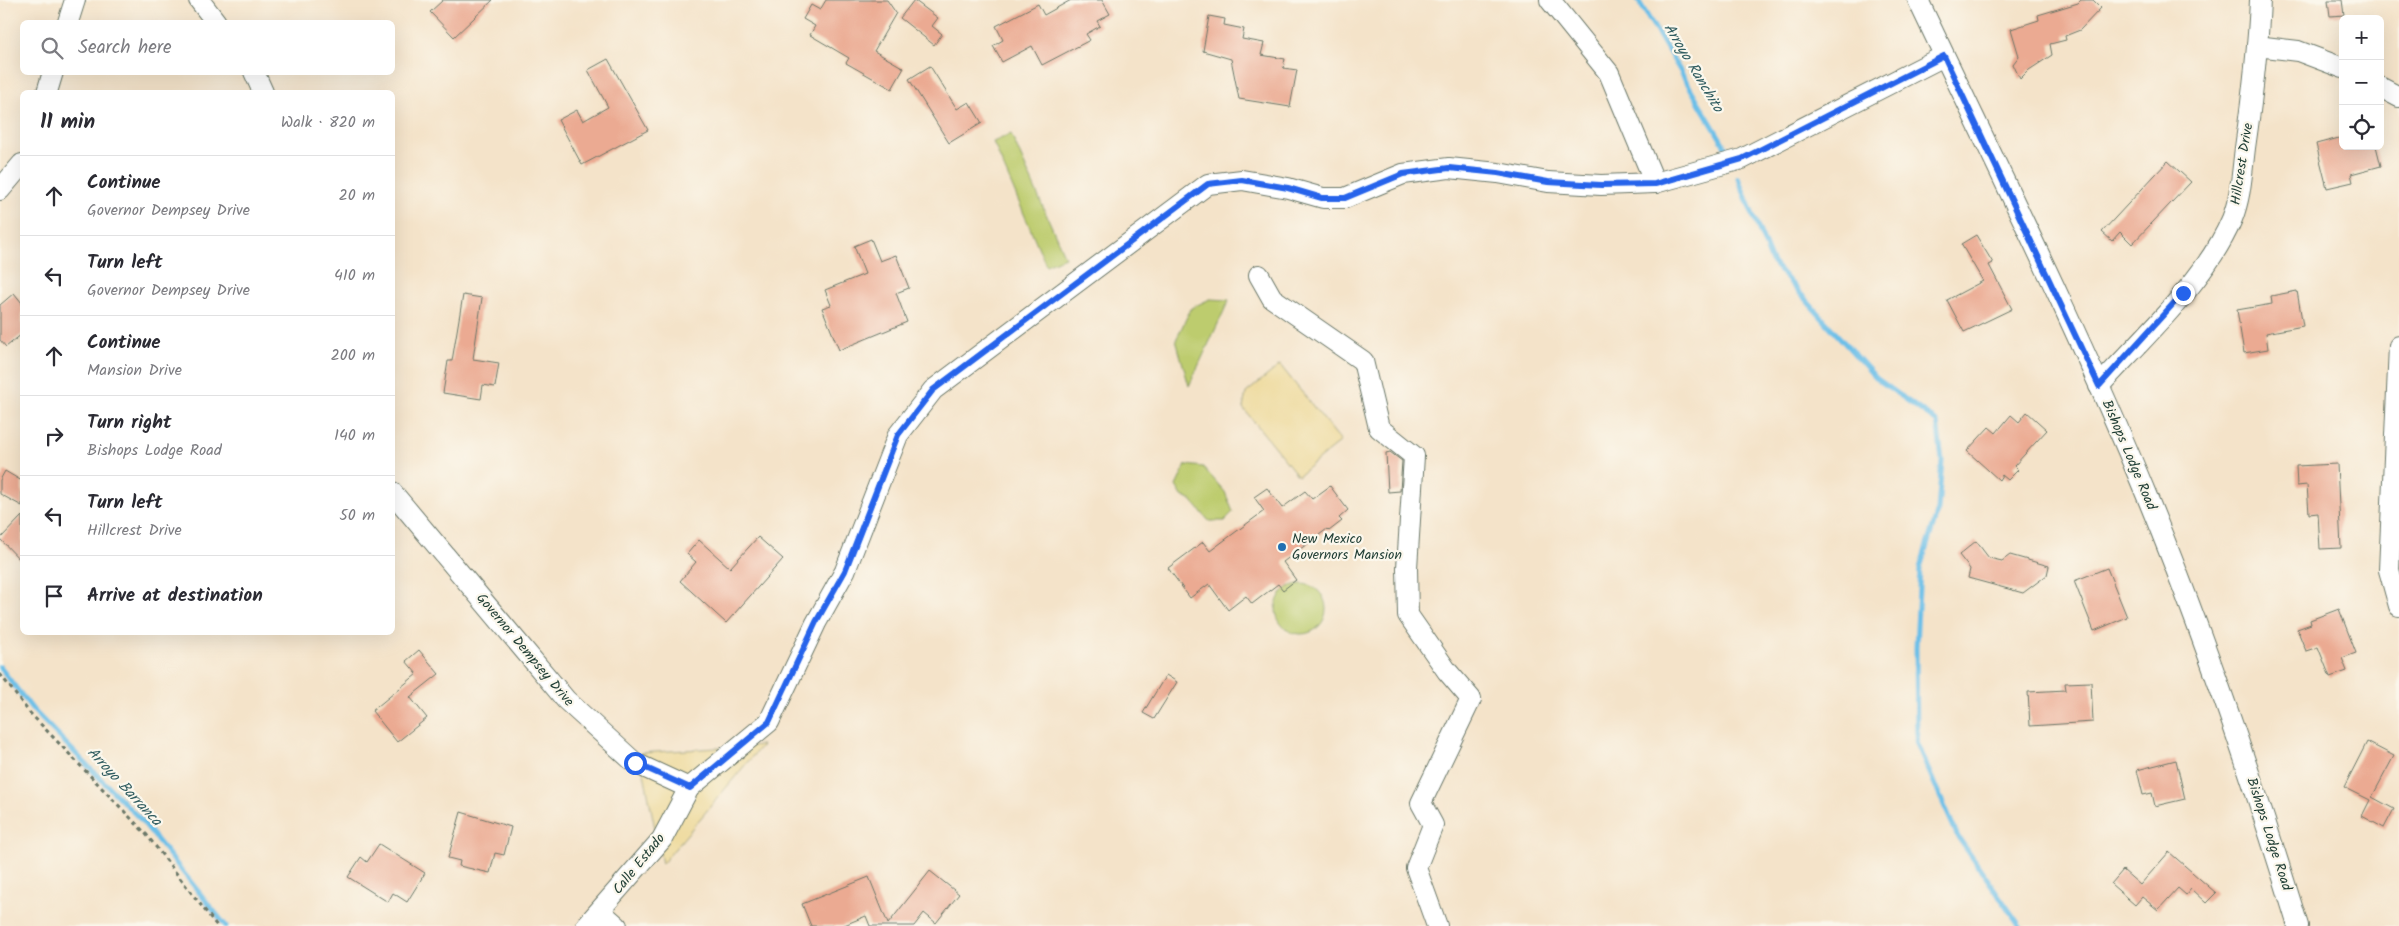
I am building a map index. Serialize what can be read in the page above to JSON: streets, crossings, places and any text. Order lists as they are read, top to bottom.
{
  "streets": {
    "street": [
      "Hillcrest Drive",
      "Bishops Lodge Road",
      "Governor Dempsey Drive",
      "Calle Estado"
    ]
  },
  "crossings": [
    ["Hillcrest Drive", "Bishops Lodge Road"],
    ["Governor Dempsey Drive", "Calle Estado"]
  ],
  "water": ["Arroyo Ranchito", "Arroyo Barranca"],
  "places": ["New Mexico Governors Mansion"],
  "page": {
    "map_buttons": ["+", "−"],
    "search": "Search here",
    "heading": ["11 min", "Walk · 820 m"],
    "list": [
      ["Continue", "Governor Dempsey Drive", "20 m"],
      ["Turn left", "Governor Dempsey Drive", "410 m"],
      ["Continue", "Mansion Drive", "200 m"],
      ["Turn right", "Bishops Lodge Road", "140 m"],
      ["Turn left", "Hillcrest Drive", "50 m"],
      "Arrive at destination"
    ]
  }
}
